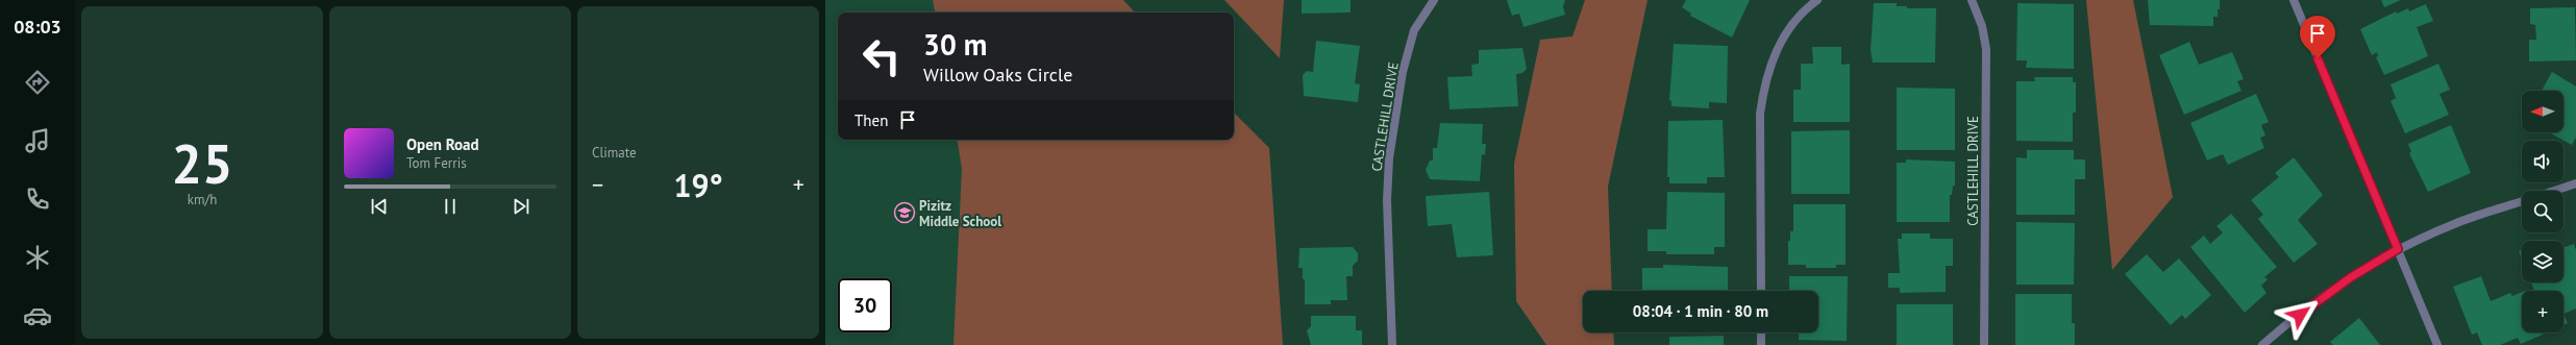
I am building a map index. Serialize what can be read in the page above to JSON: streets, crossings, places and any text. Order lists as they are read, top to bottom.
{
  "streets": {
    "street": ["CASTLEHILL DRIVE"]
  },
  "places": {
    "school or university": ["Pizitz Middle School"]
  },
  "north": "left",
  "page": {
    "tabs": "08:03",
    "tile": [
      ["25", "km/h"],
      "Climate"
    ],
    "turn": ["30 m", "Willow Oaks Circle"],
    "map_buttons": "+",
    "then": "Then",
    "song": ["Open Road", "Tom Ferris"],
    "heat": ["−", "19°", "+"],
    "limit": "30",
    "trip": "08:04 · 1 min · 80 m"
  }
}
